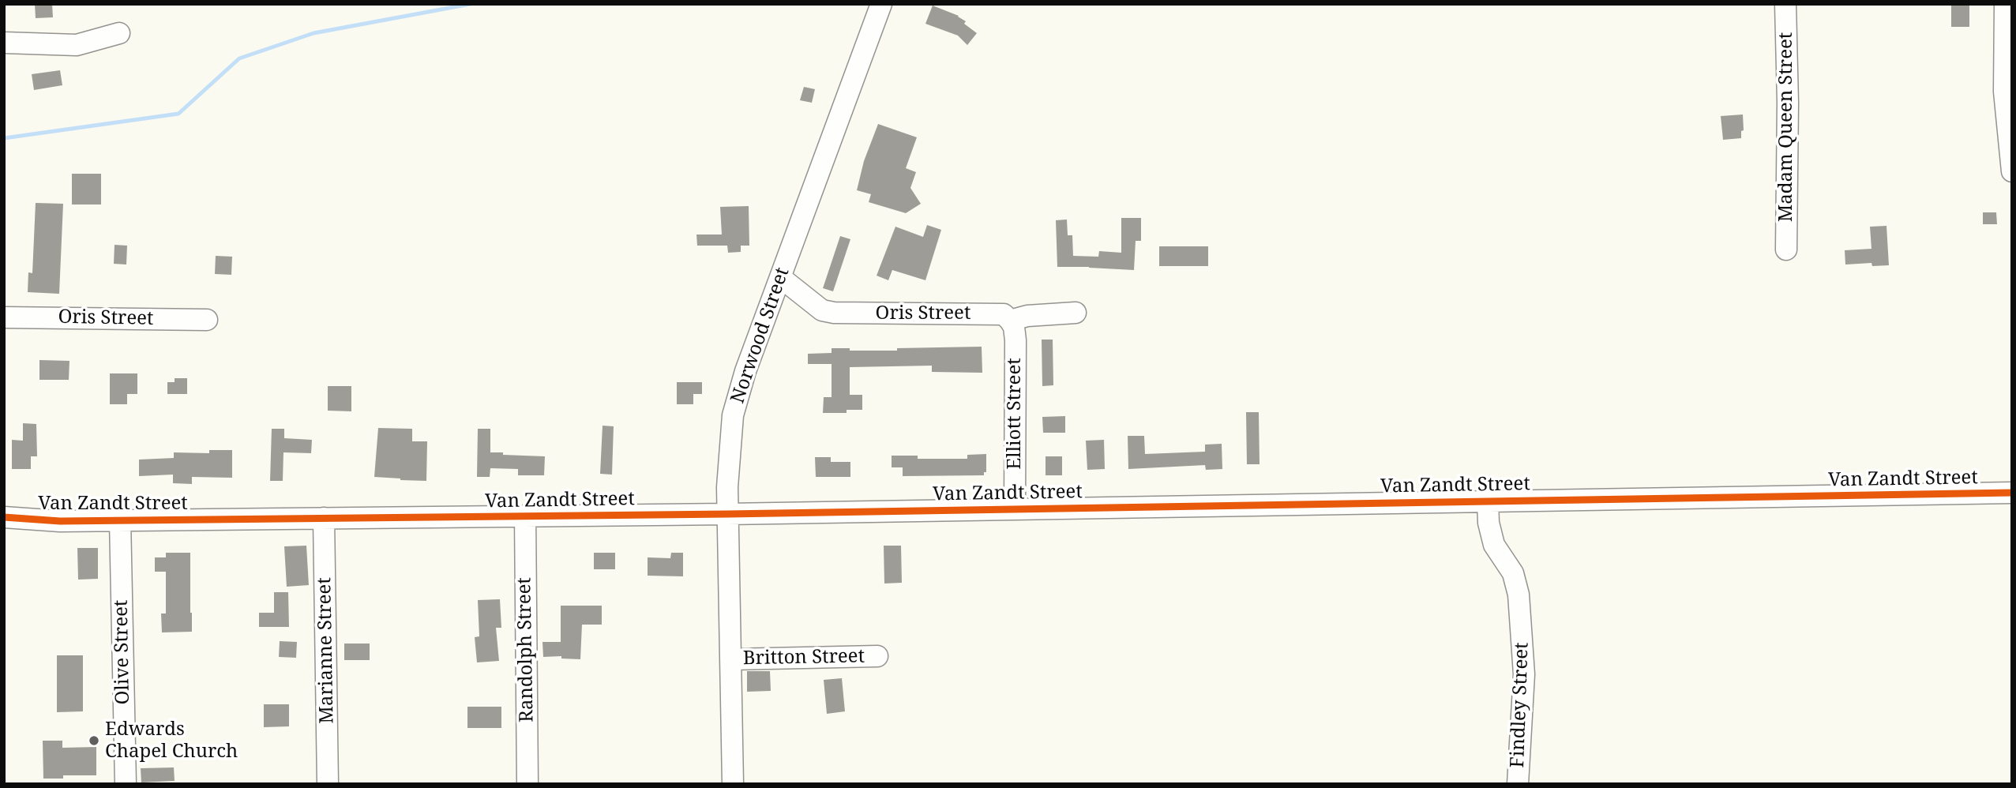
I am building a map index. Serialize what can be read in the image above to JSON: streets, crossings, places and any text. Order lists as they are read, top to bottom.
{
  "streets": {
    "street": [
      "Madam Queen Street",
      "Oris Street",
      "Norwood Street",
      "Elliott Street",
      "Van Zandt Street",
      "Randolph Street",
      "Marianne Street",
      "Olive Street",
      "Britton Street",
      "Findley Street"
    ]
  },
  "crossings": [
    ["Oris Street", "Norwood Street"],
    ["Oris Street", "Elliott Street"],
    ["Norwood Street", "Van Zandt Street"],
    ["Norwood Street", "Britton Street"],
    ["Elliott Street", "Van Zandt Street"],
    ["Van Zandt Street", "Randolph Street"],
    ["Van Zandt Street", "Marianne Street"],
    ["Van Zandt Street", "Olive Street"],
    ["Van Zandt Street", "Findley Street"]
  ],
  "places": ["Edwards Chapel Church"]
}
